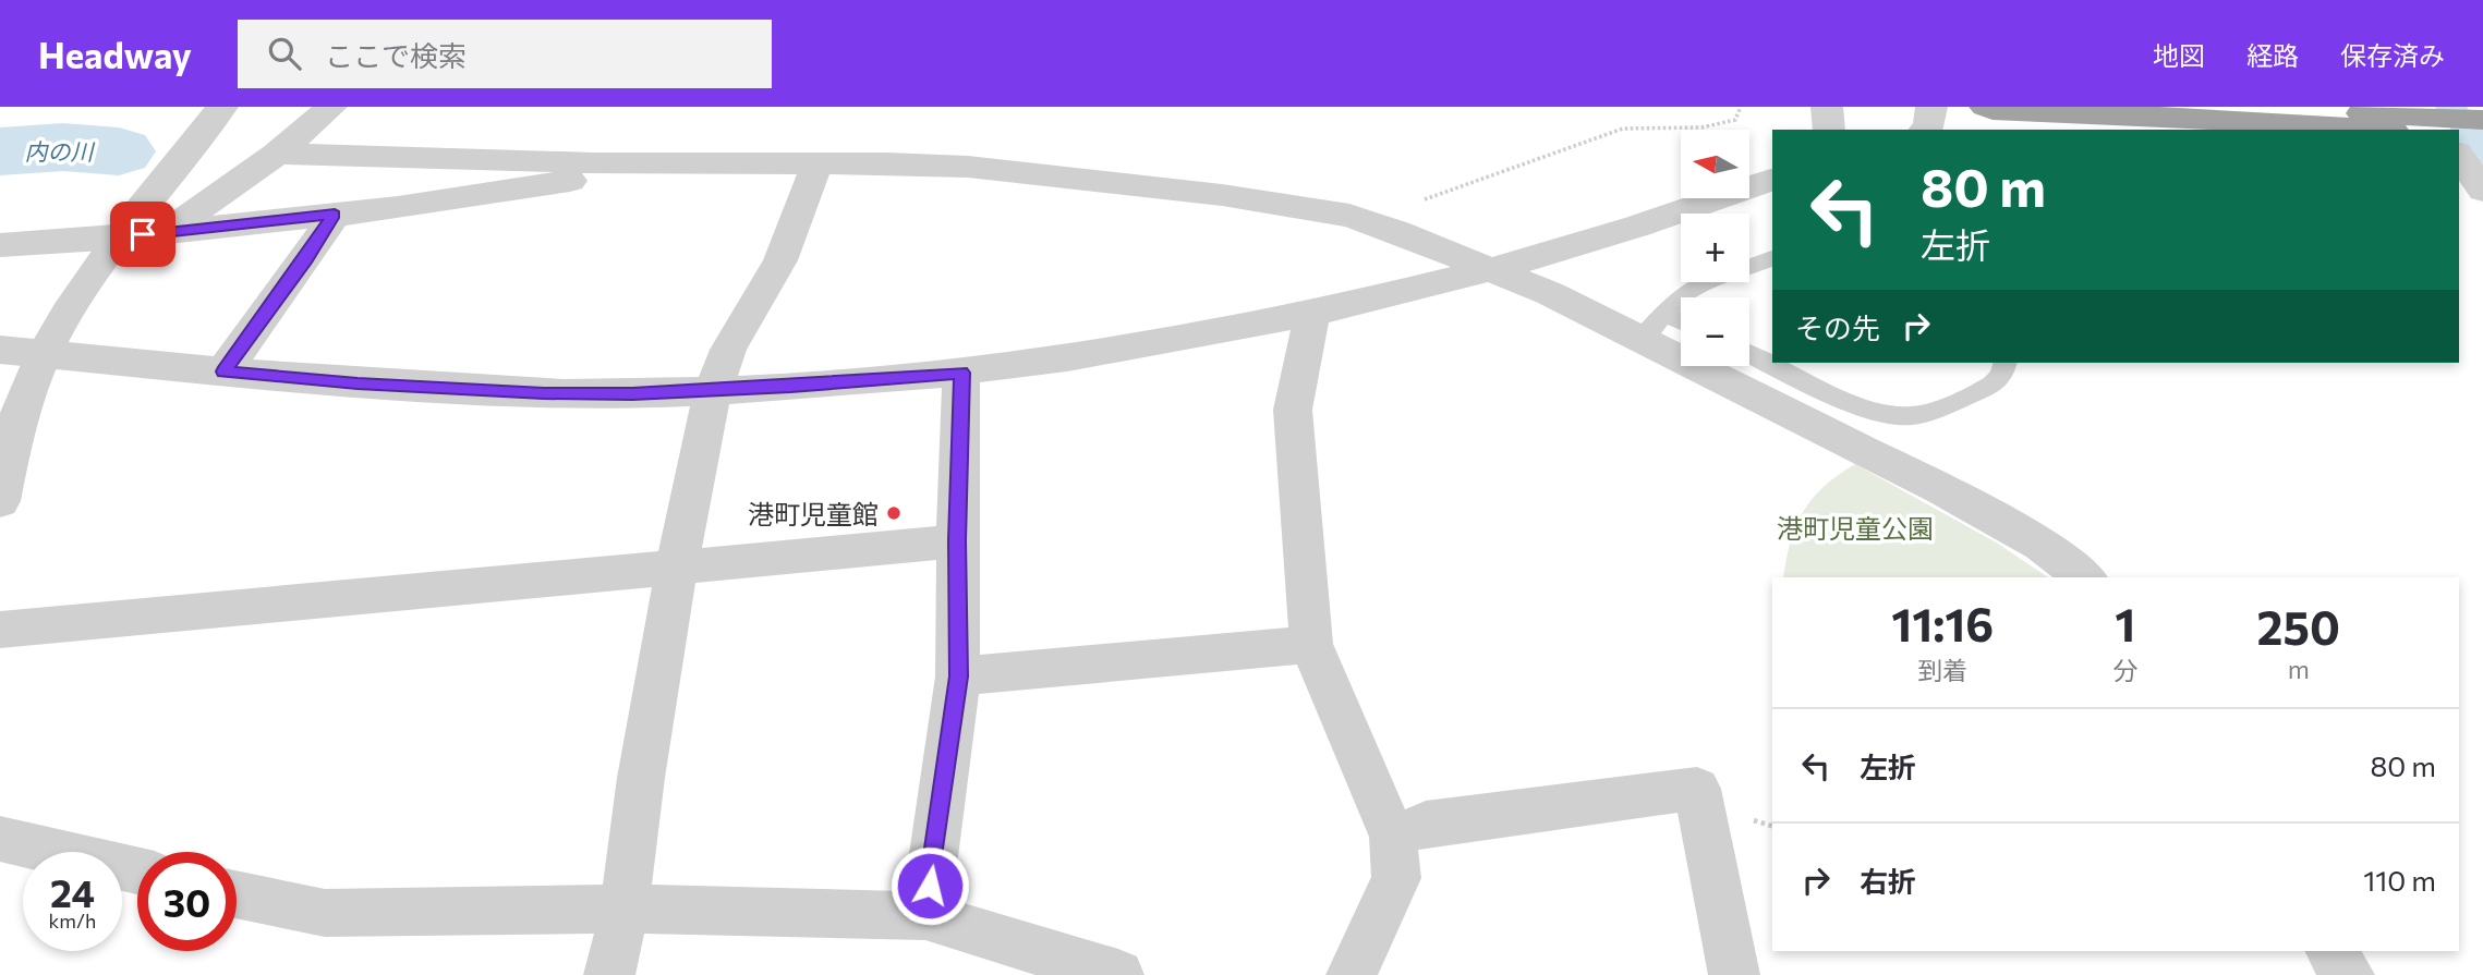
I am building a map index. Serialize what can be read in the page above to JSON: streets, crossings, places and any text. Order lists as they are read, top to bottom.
{
  "water": ["内の川"],
  "parks": ["港町児童公園"],
  "places": ["港町児童館"],
  "north": "left",
  "page": {
    "header": "Headway",
    "search": "ここで検索",
    "nav": ["地図", "経路", "保存済み"],
    "map_buttons": ["+", "−"],
    "turn": ["80 m", "左折"],
    "then": "その先",
    "eta": [
      "11:16",
      "到着",
      "1",
      "分",
      "250",
      "m"
    ],
    "list": [
      {
        "name": "左折",
        "value": "80 m"
      },
      {
        "name": "右折",
        "value": "110 m"
      }
    ],
    "speed": "24 km/h",
    "limit": "30"
  }
}
